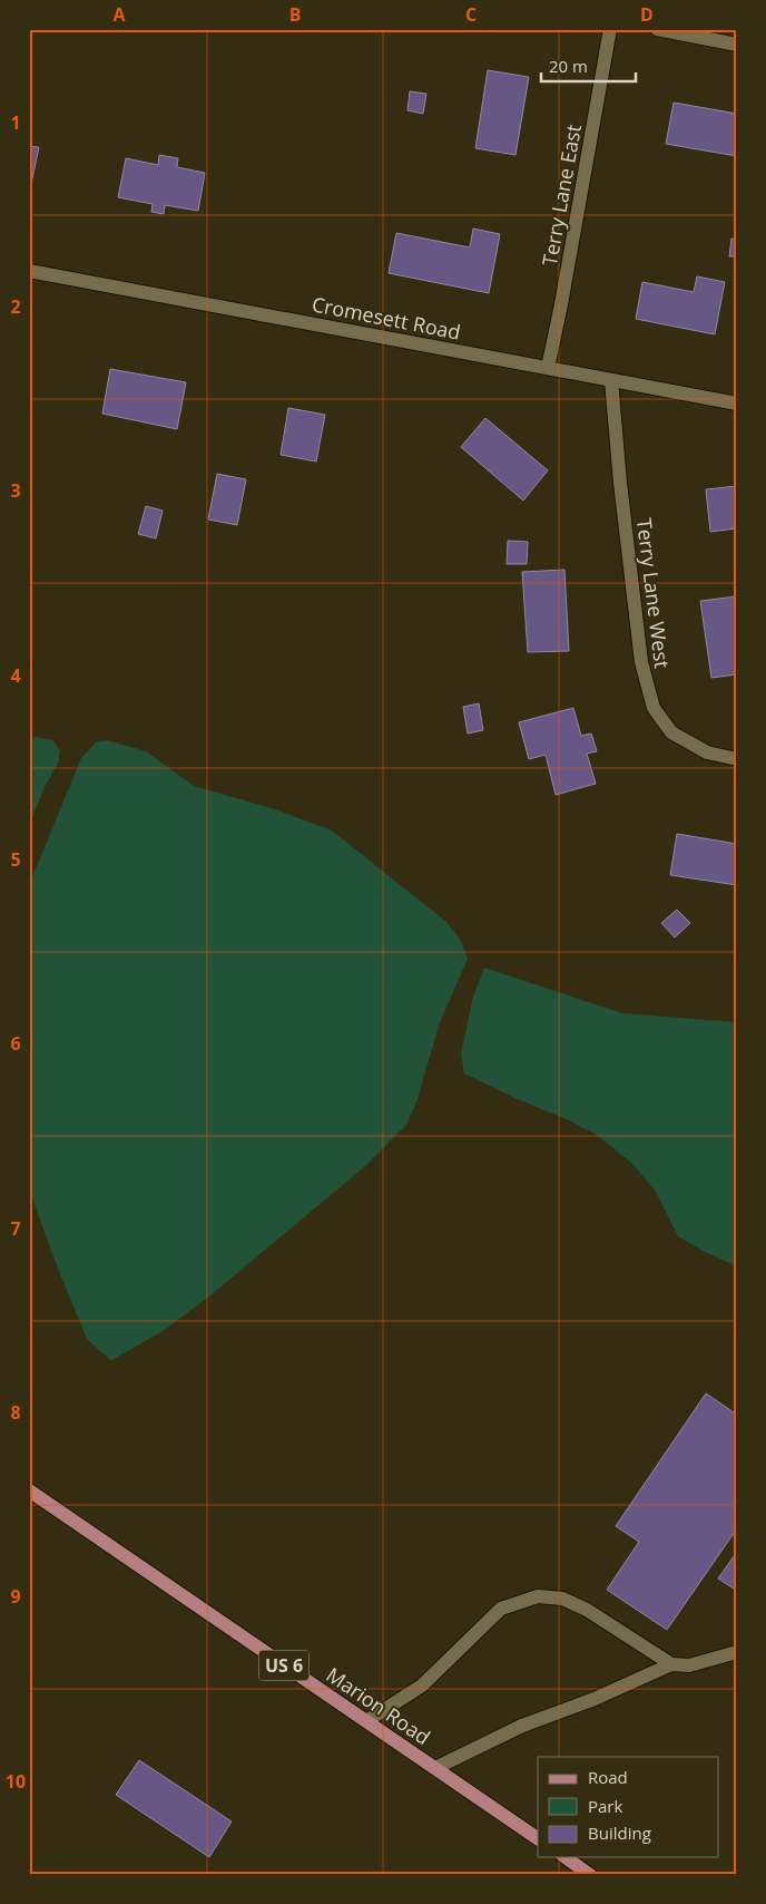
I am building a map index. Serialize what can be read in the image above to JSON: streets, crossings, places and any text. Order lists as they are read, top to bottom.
{
  "streets": {
    "main road": ["US 6", "Marion Road"],
    "street": ["Terry Lane East", "Cromesett Road", "Terry Lane West"]
  },
  "crossings": [
    ["Terry Lane East", "Cromesett Road"],
    ["Cromesett Road", "Terry Lane West"]
  ],
  "legend": ["Road", "Park", "Building"],
  "scale_bar": "20 m",
  "grid": {
    "columns": [
      "A",
      "B",
      "C",
      "D"
    ],
    "rows": [
      "1",
      "2",
      "3",
      "4",
      "5",
      "6",
      "7",
      "8",
      "9",
      "10"
    ]
  }
}
